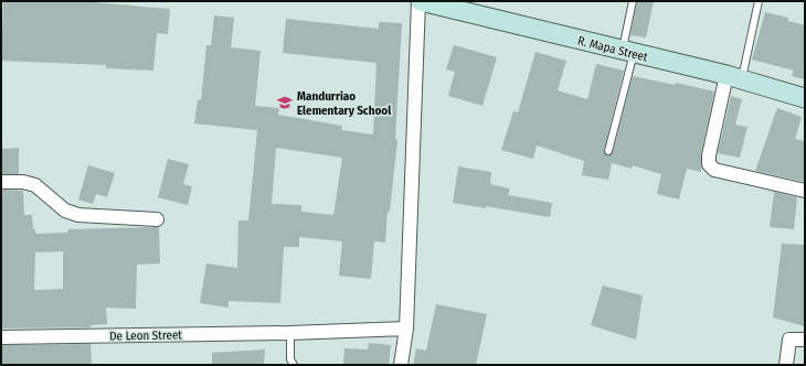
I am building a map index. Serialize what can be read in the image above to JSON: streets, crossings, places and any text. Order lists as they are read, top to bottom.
{
  "streets": {
    "main road": ["R. Mapa Street"],
    "street": ["De Leon Street"]
  },
  "places": {
    "school or university": ["Mandurriao Elementary School"]
  }
}
